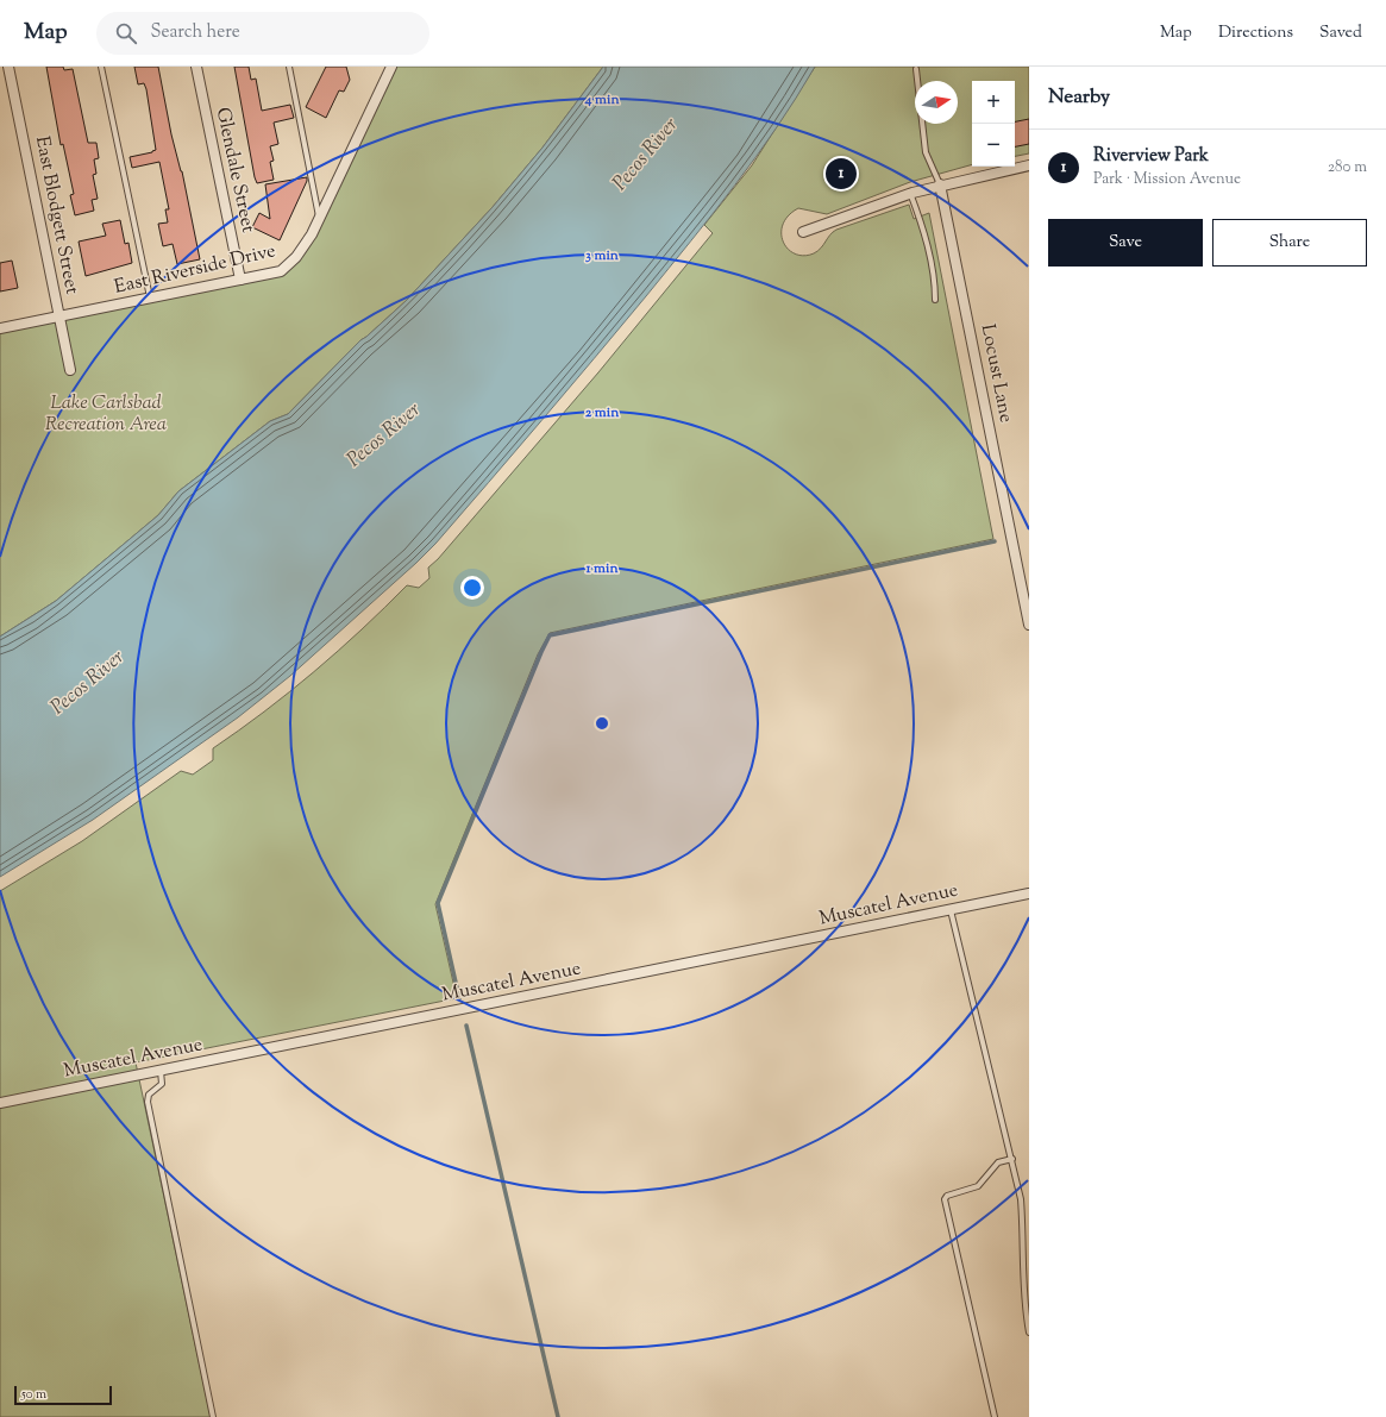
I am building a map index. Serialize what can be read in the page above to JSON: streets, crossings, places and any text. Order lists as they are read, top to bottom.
{
  "streets": {
    "street": [
      "Glendale Street",
      "East Blodgett Street",
      "East Riverside Drive",
      "Locust Lane",
      "Muscatel Avenue"
    ]
  },
  "crossings": [
    ["Glendale Street", "East Riverside Drive"],
    ["East Blodgett Street", "East Riverside Drive"]
  ],
  "water": ["Pecos River"],
  "parks": ["Lake Carlsbad Recreation Area"],
  "scale_bar": "50 m",
  "north": "right",
  "page": {
    "header": "Map",
    "search": "Search here",
    "nav": ["Map", "Directions", "Saved"],
    "heading": "Nearby",
    "map_buttons": ["+", "−"],
    "list": [
      {
        "mark": "1",
        "name": "Riverview Park",
        "note": "Park · Mission Avenue",
        "value": "280 m"
      }
    ],
    "pins": "1",
    "buttons": ["Save", "Share"],
    "scale": "50 m"
  },
  "rings": [
    "4 min",
    "3 min",
    "2 min",
    "1 min"
  ]
}
